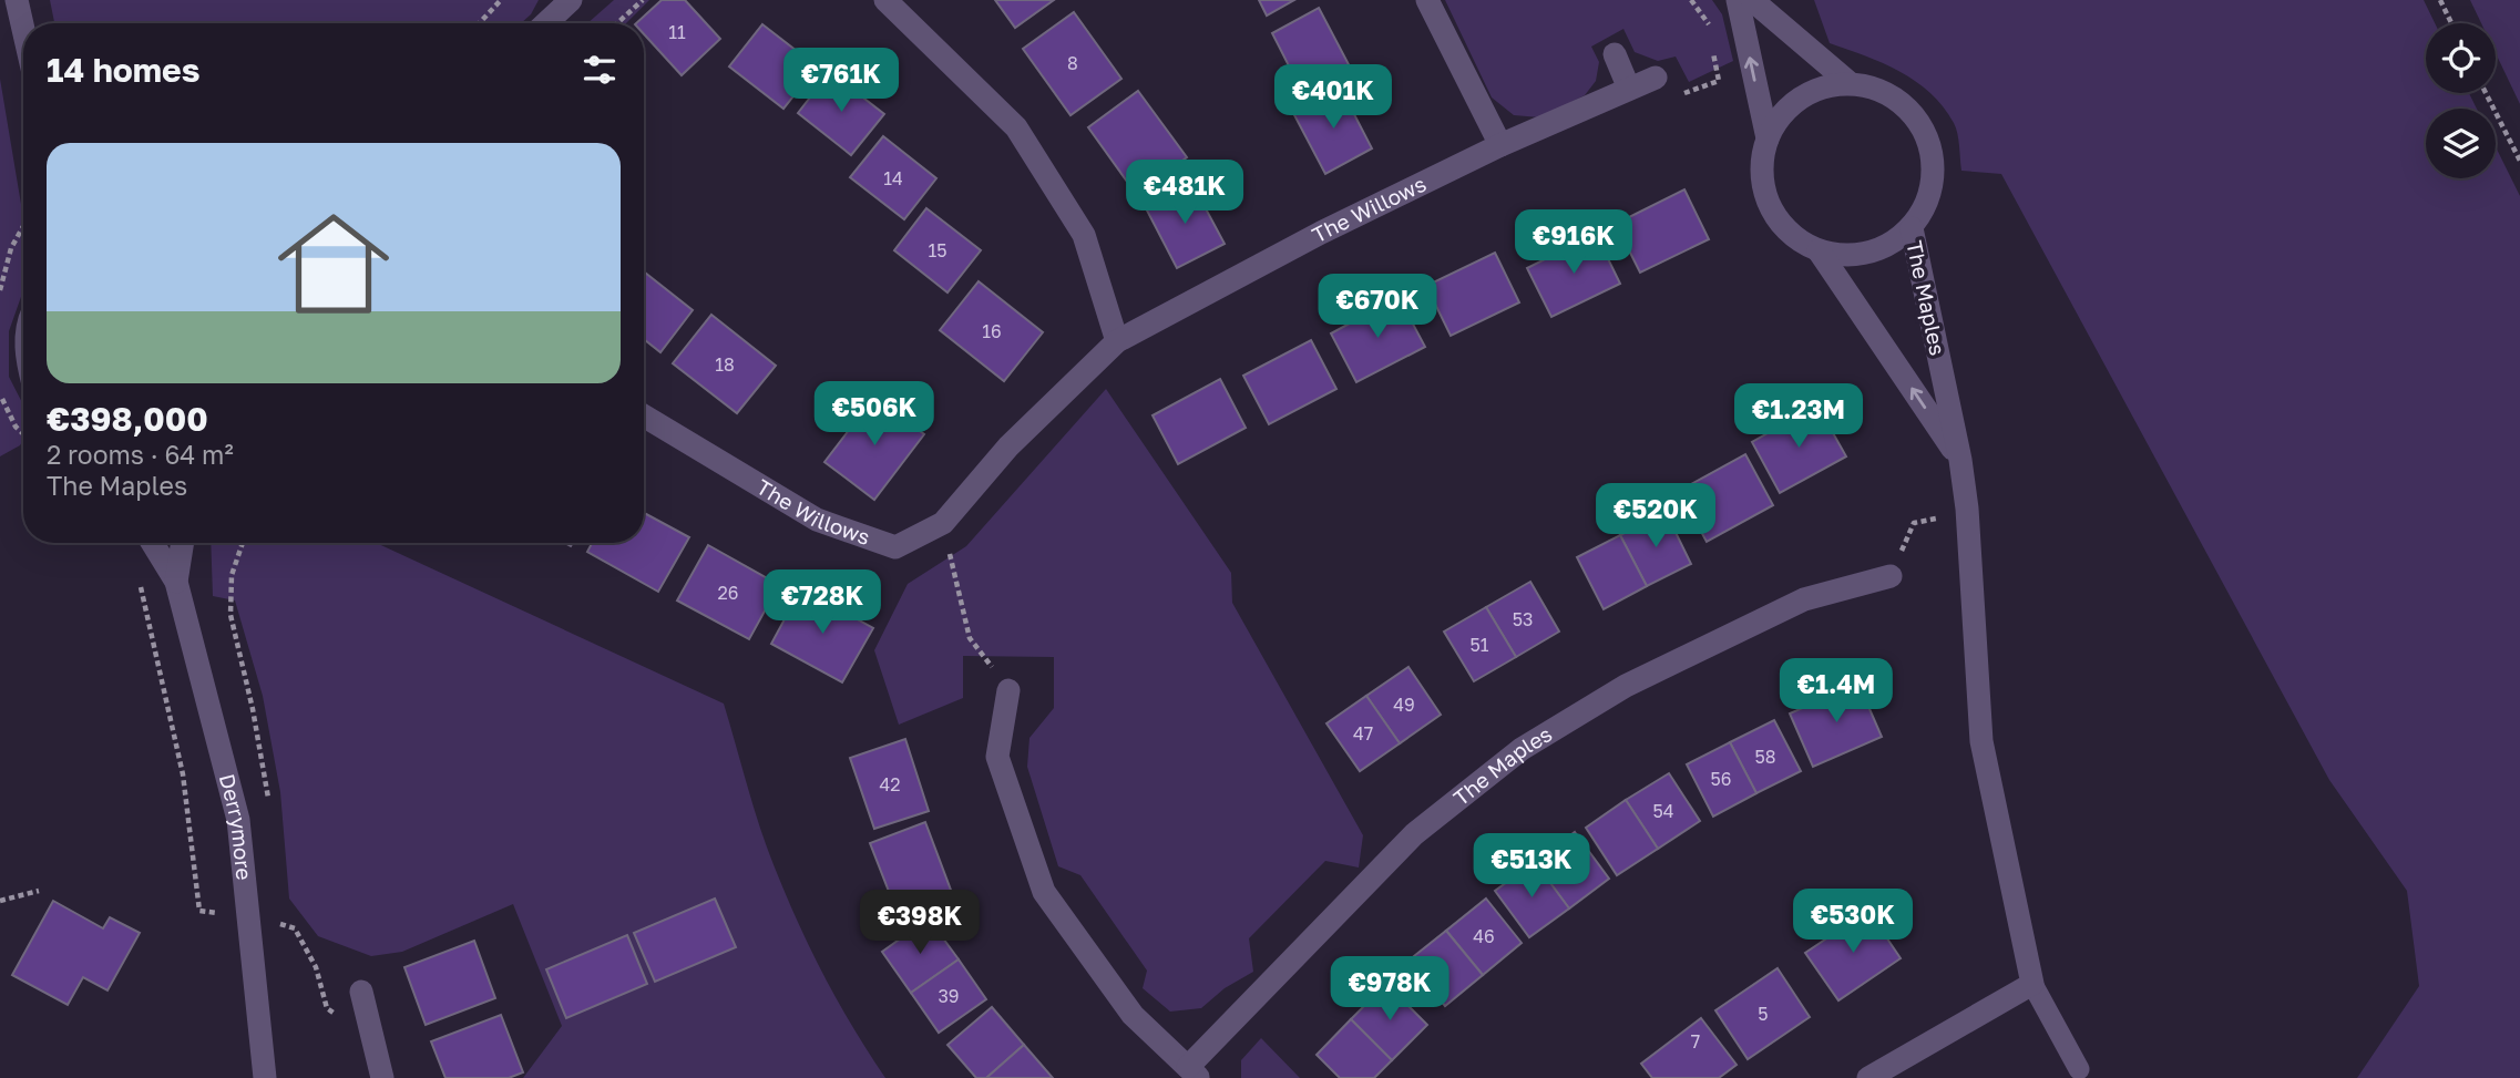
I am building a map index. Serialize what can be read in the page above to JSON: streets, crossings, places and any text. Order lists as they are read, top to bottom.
{
  "streets": {
    "street": ["The Willows", "The Maples", "Derrymore"]
  },
  "house_numbers": [
    "11",
    "8",
    "14",
    "15",
    "16",
    "18",
    "26",
    "53",
    "51",
    "49",
    "47",
    "58",
    "56",
    "42",
    "54",
    "46",
    "39",
    "5",
    "7"
  ],
  "page": {
    "heading": "14 homes",
    "price": [
      "€761K",
      "€401K",
      "€481K",
      "€916K",
      "€670K",
      "€506K",
      "€1.23M",
      "€520K",
      "€728K",
      "€1.4M",
      "€513K",
      "€530K",
      "€398K",
      "€978K"
    ],
    "list": [
      {
        "name": "€398,000",
        "note": "2 rooms · 64 m² · The Maples"
      }
    ]
  }
}
